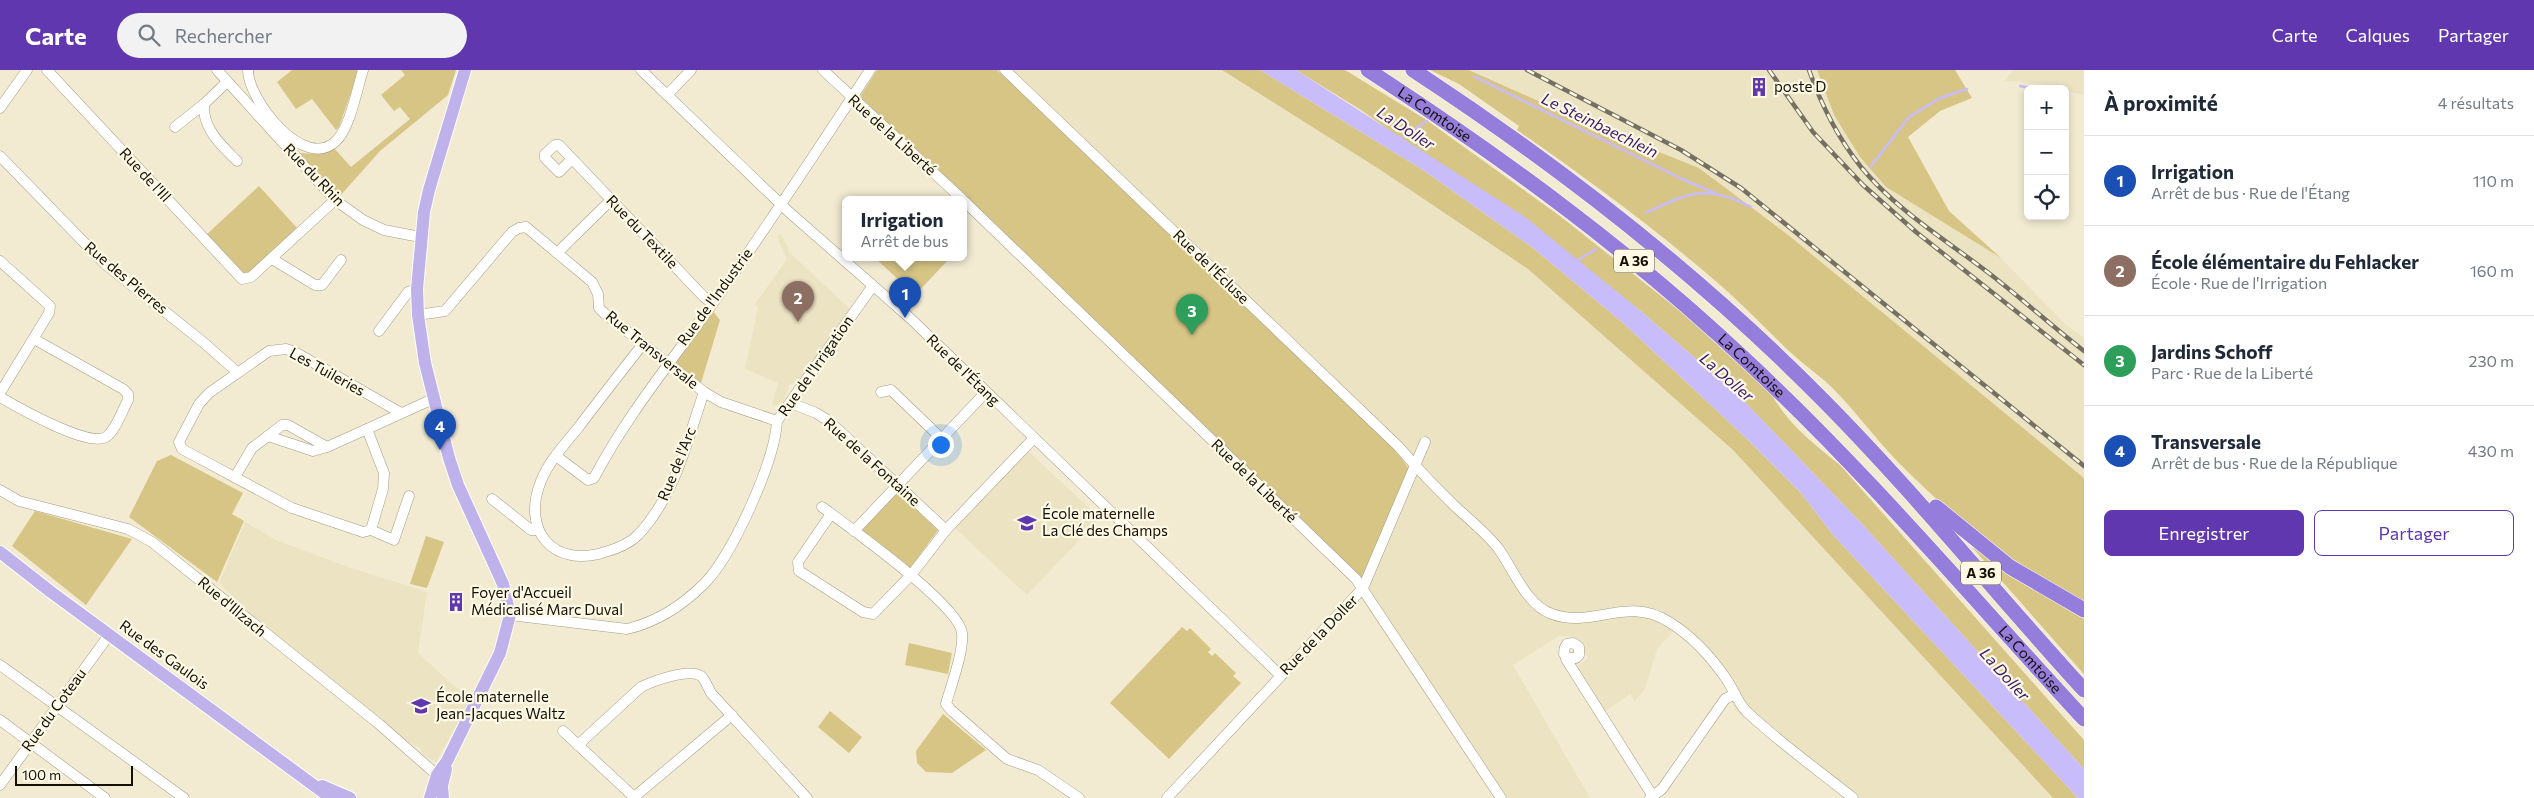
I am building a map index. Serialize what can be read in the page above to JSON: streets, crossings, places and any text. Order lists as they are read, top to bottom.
{
  "streets": {
    "highway": ["La Comtoise", "A 36"],
    "main road": ["Rue des Gaulois"],
    "street": [
      "Rue de la Liberté",
      "Rue de l'Ill",
      "Rue du Rhin",
      "Rue du Textile",
      "Rue de l'Écluse",
      "Rue des Pierres",
      "Rue de l'Industrie",
      "Rue Transversale",
      "Rue de l'Irrigation",
      "Rue de l'Étang",
      "Les Tuileries",
      "Rue de la Fontaine",
      "Rue de l'Arc",
      "Rue d'Illzach",
      "Rue de la Doller",
      "Rue du Coteau"
    ]
  },
  "crossings": [
    ["Rue de la Liberté", "Rue de l'Industrie"],
    ["Rue de la Liberté", "Rue de la Doller"],
    ["Rue du Textile", "Rue de l'Industrie"],
    ["Rue de l'Écluse", "Rue de la Doller"],
    ["Rue des Pierres", "Les Tuileries"],
    ["Rue de l'Industrie", "Rue Transversale"],
    ["Rue de l'Industrie", "Rue de l'Étang"],
    ["Rue Transversale", "Rue de l'Irrigation"],
    ["Rue Transversale", "Rue de l'Arc"],
    ["Rue de l'Irrigation", "Rue de l'Étang"],
    ["Rue de l'Irrigation", "Rue de la Fontaine"],
    ["Rue de l'Étang", "Rue de la Doller"],
    ["Rue des Gaulois", "Rue du Coteau"]
  ],
  "water": ["Le Steinbaechlein", "La Doller"],
  "places": {
    "building": ["poste D", "Foyer d'Accueil Médicalisé Marc Duval"],
    "school or university": ["École maternelle La Clé des Champs", "École maternelle Jean-Jacques Waltz"]
  },
  "scale_bar": "100 m",
  "page": {
    "header": "Carte",
    "search": "Rechercher",
    "nav": ["Carte", "Calques", "Partager"],
    "heading": ["À proximité", "4 résultats"],
    "map_buttons": ["+", "−"],
    "list": [
      {
        "mark": "1",
        "name": "Irrigation",
        "note": "Arrêt de bus · Rue de l'Étang",
        "value": "110 m"
      },
      {
        "mark": "2",
        "name": "École élémentaire du Fehlacker",
        "note": "École · Rue de l'Irrigation",
        "value": "160 m"
      },
      {
        "mark": "3",
        "name": "Jardins Schoff",
        "note": "Parc · Rue de la Liberté",
        "value": "230 m"
      },
      {
        "mark": "4",
        "name": "Transversale",
        "note": "Arrêt de bus · Rue de la République",
        "value": "430 m"
      }
    ],
    "popup": ["Irrigation", "Arrêt de bus"],
    "pins": [
      "1",
      "2",
      "3",
      "4"
    ],
    "buttons": ["Enregistrer", "Partager"],
    "scale": "100 m"
  }
}
